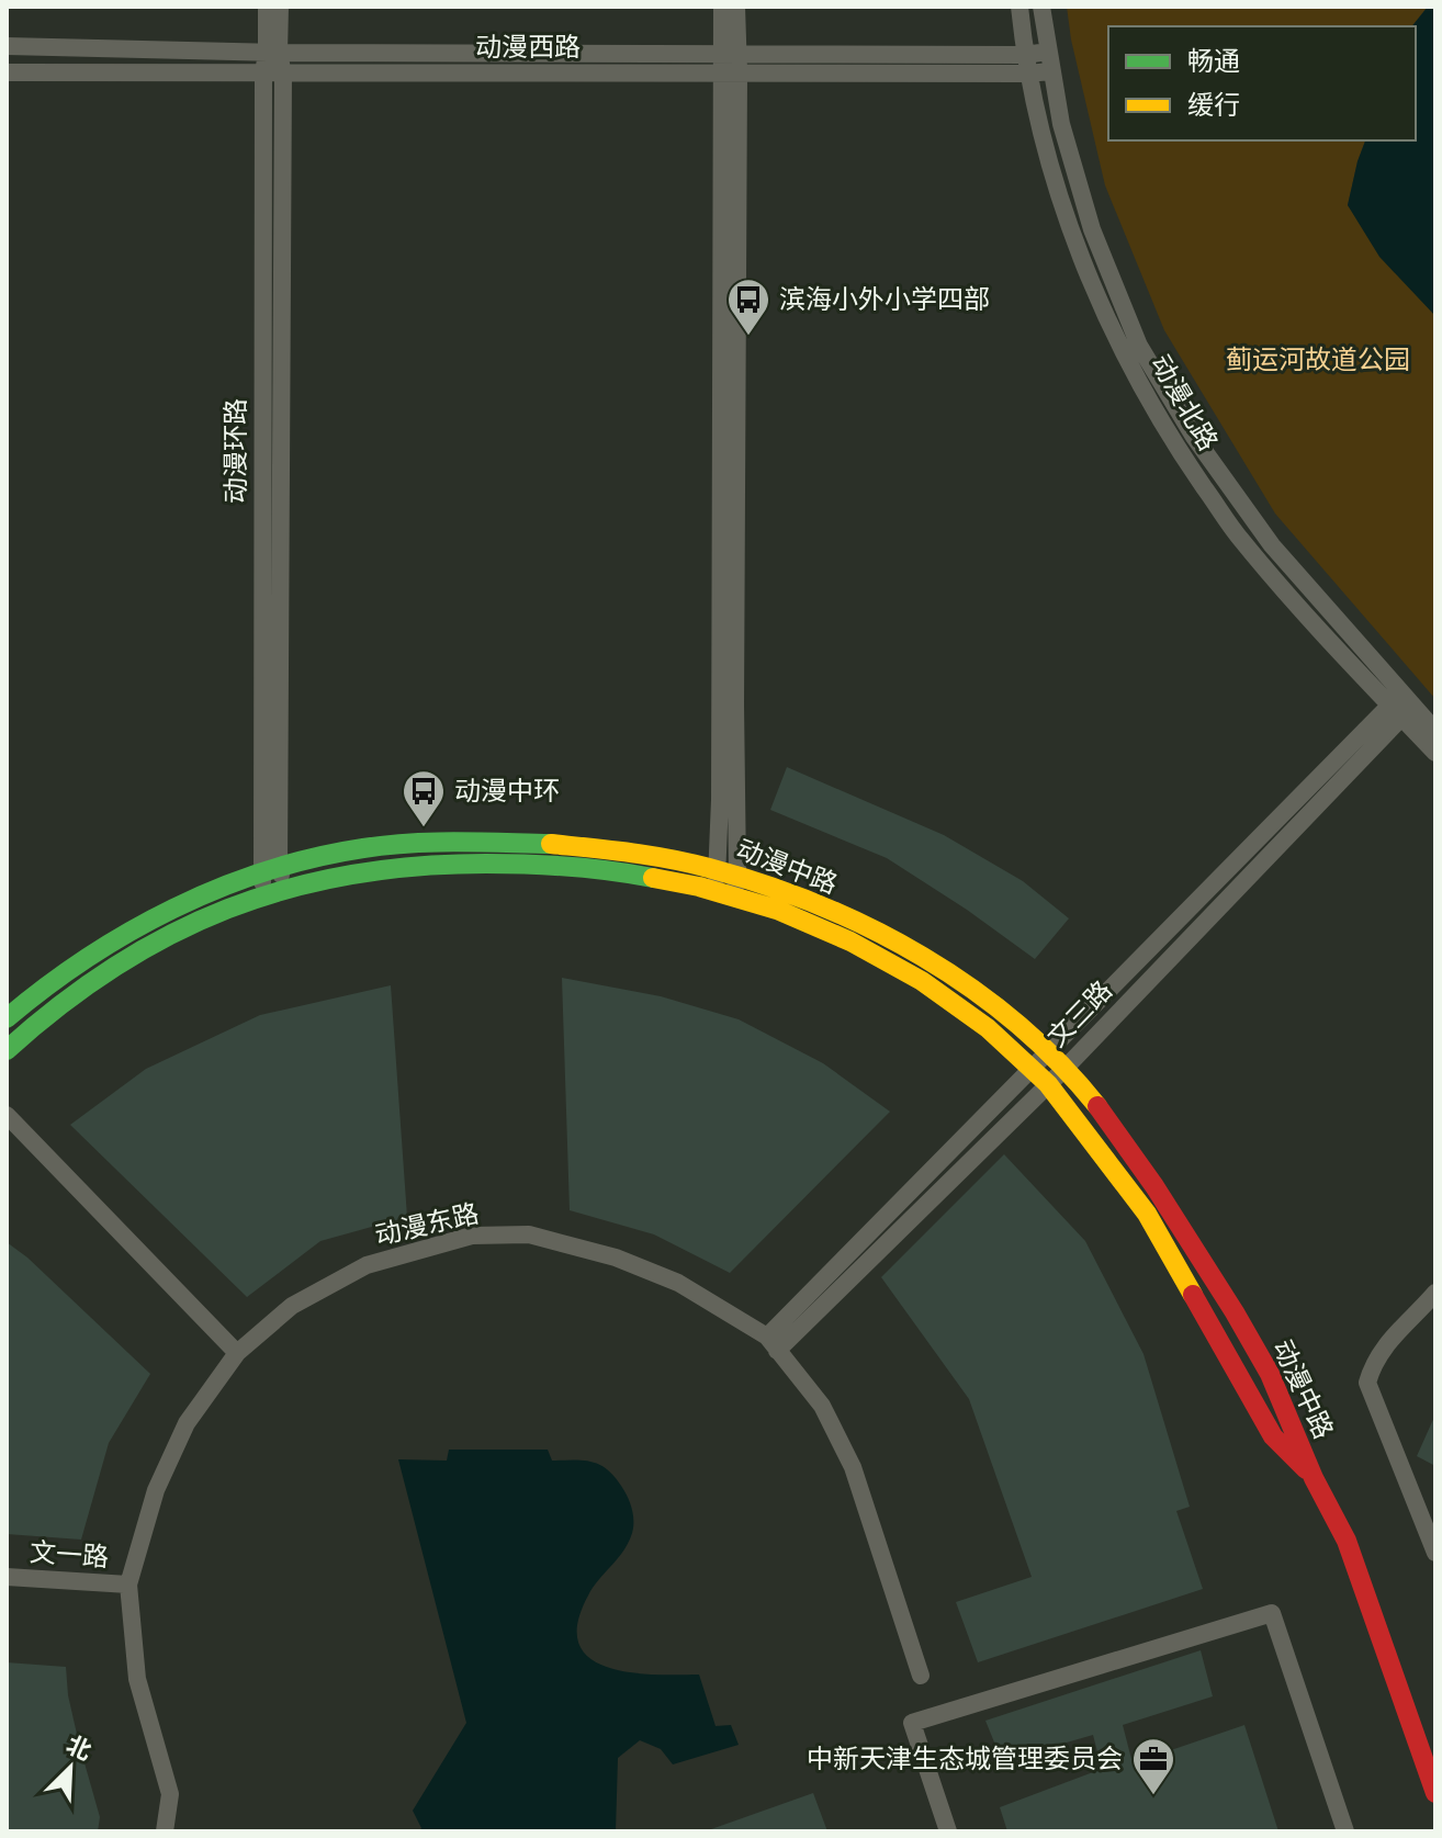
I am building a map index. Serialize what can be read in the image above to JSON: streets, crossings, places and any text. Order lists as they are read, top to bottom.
{
  "streets": {
    "street": [
      "动漫西路",
      "动漫北路",
      "动漫环路",
      "动漫中路",
      "文三路",
      "动漫东路",
      "文一路"
    ]
  },
  "crossings": [
    ["动漫西路", "动漫北路"],
    ["动漫西路", "动漫环路"],
    ["动漫北路", "文三路"],
    ["动漫环路", "动漫中路"],
    ["动漫中路", "文三路"],
    ["文三路", "动漫东路"],
    ["动漫东路", "文一路"]
  ],
  "parks": ["蓟运河故道公园"],
  "places": {
    "bus stop": ["滨海小外小学四部", "动漫中环"],
    "office": ["中新天津生态城管理委员会"]
  },
  "legend": ["畅通", "缓行"],
  "north": "top right"
}
